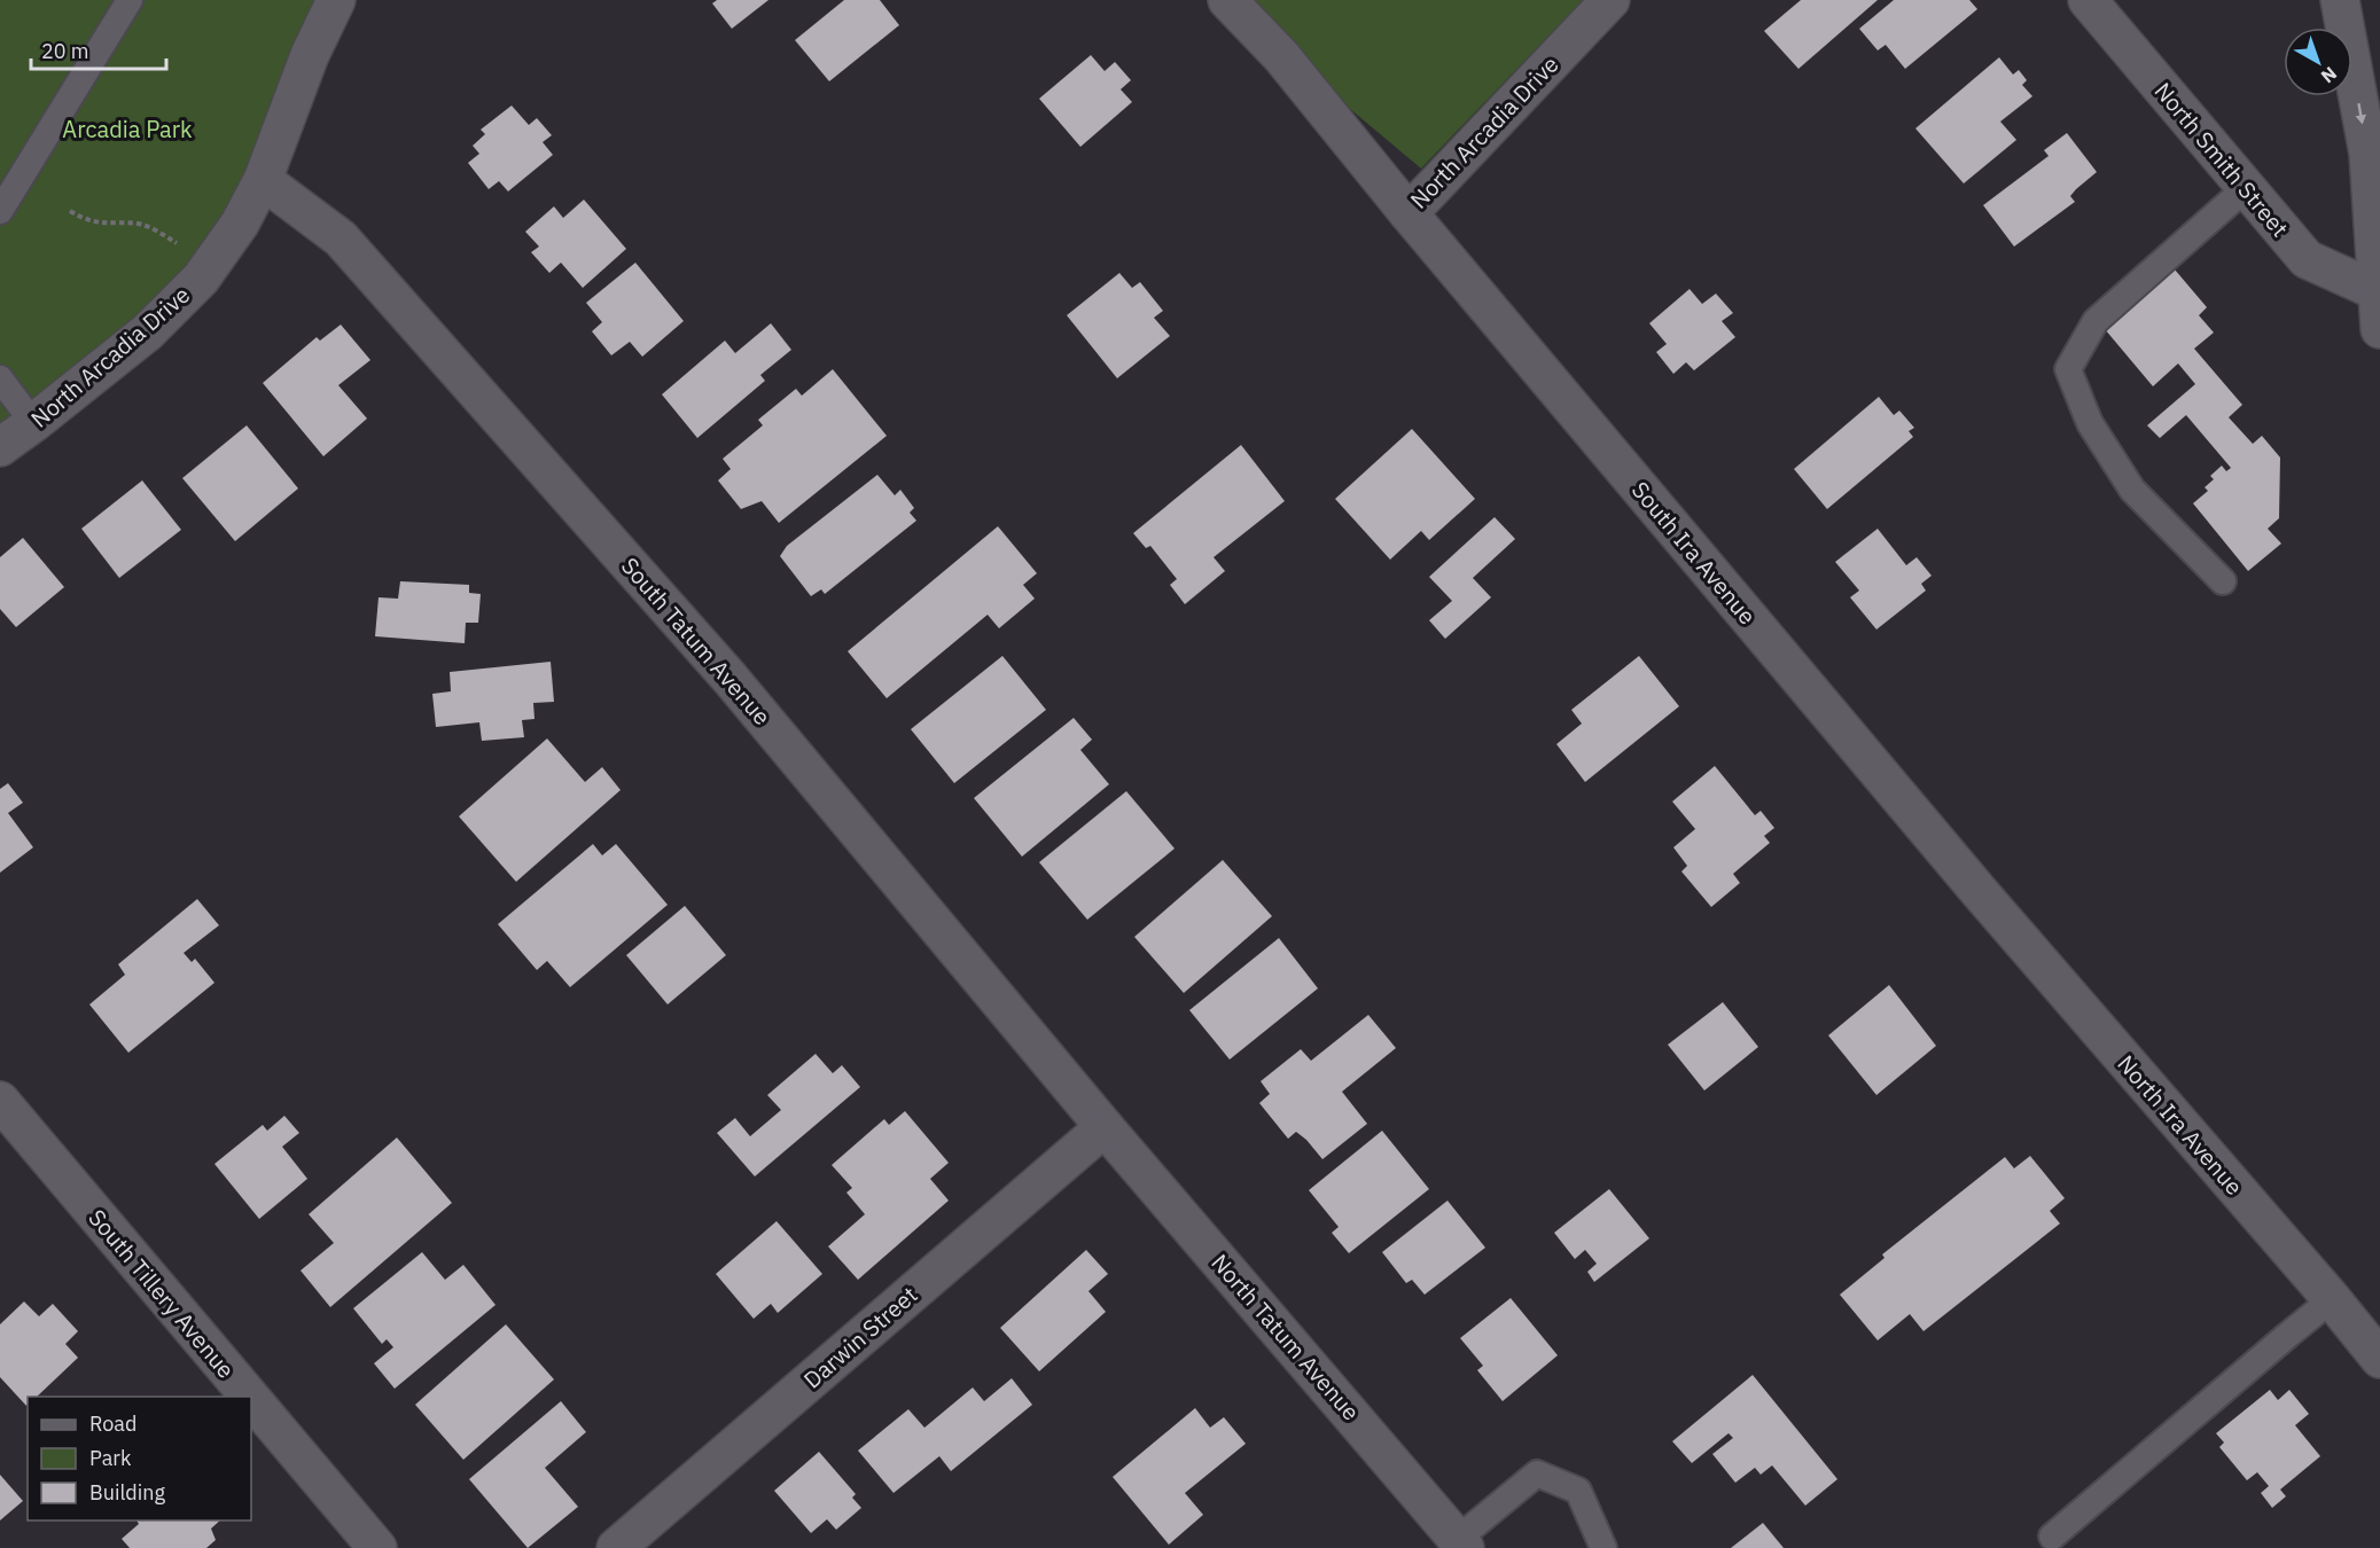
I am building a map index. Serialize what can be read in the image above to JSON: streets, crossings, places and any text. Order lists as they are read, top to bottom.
{
  "streets": {
    "street": [
      "North Arcadia Drive",
      "North Smith Street",
      "South Ira Avenue",
      "South Tatum Avenue",
      "North Ira Avenue",
      "South Tillery Avenue",
      "Darwin Street",
      "North Tatum Avenue"
    ]
  },
  "crossings": [
    ["North Arcadia Drive", "South Ira Avenue"],
    ["North Arcadia Drive", "South Tatum Avenue"],
    ["South Ira Avenue", "North Ira Avenue"],
    ["South Tatum Avenue", "Darwin Street"],
    ["South Tatum Avenue", "North Tatum Avenue"],
    ["Darwin Street", "North Tatum Avenue"]
  ],
  "parks": ["Arcadia Park"],
  "legend": ["Road", "Park", "Building"],
  "scale_bar": "20 m",
  "north": "bottom right"
}
